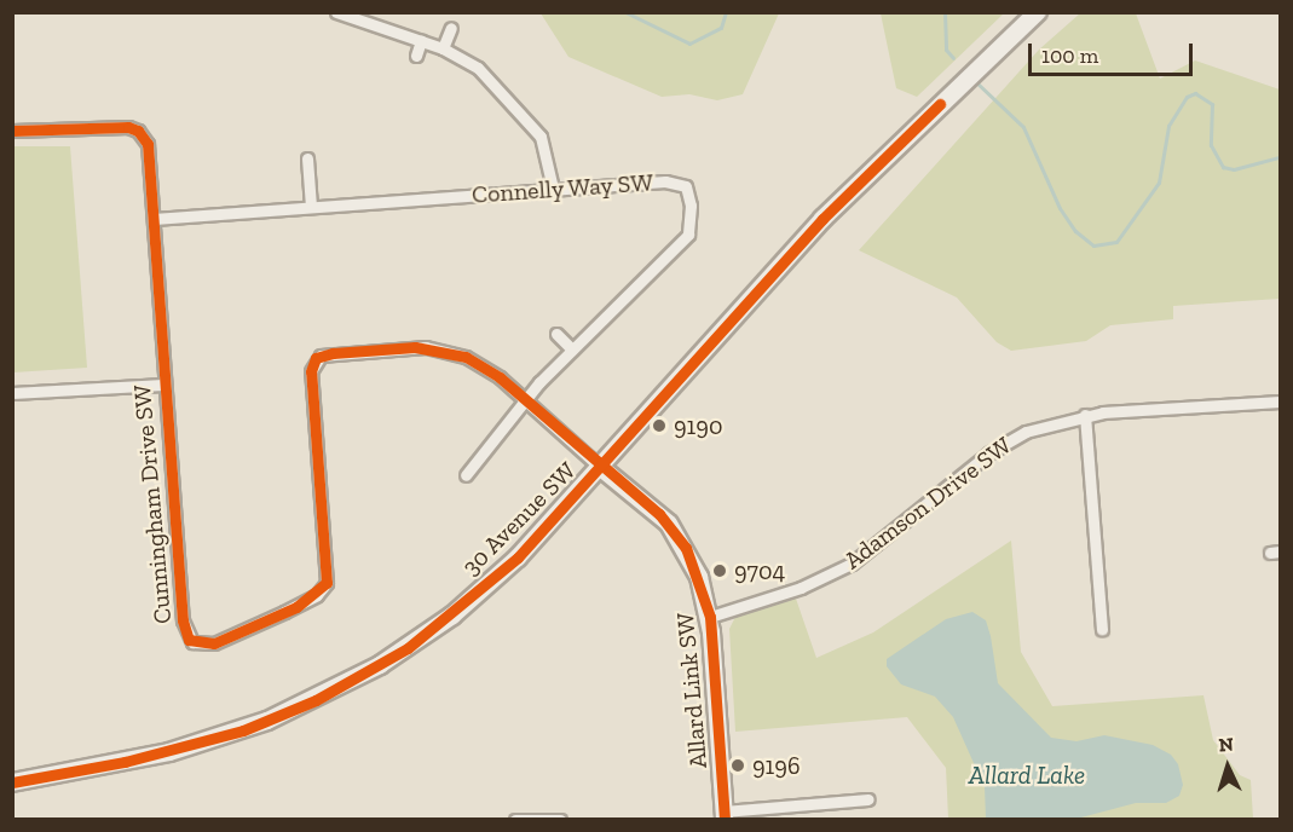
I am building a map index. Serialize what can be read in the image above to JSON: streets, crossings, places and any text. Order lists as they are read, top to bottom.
{
  "streets": {
    "main road": ["30 Avenue SW", "Allard Link SW"],
    "street": ["Connelly Way SW", "Adamson Drive SW", "Cunningham Drive SW"]
  },
  "crossings": [
    ["Connelly Way SW", "Cunningham Drive SW"],
    ["Adamson Drive SW", "Allard Link SW"],
    ["Cunningham Drive SW", "30 Avenue SW"],
    ["Cunningham Drive SW", "Allard Link SW"],
    ["30 Avenue SW", "Allard Link SW"]
  ],
  "water": ["Allard Lake"],
  "places": ["9190", "9704", "9196"],
  "scale_bar": "100 m",
  "north": "top"
}
